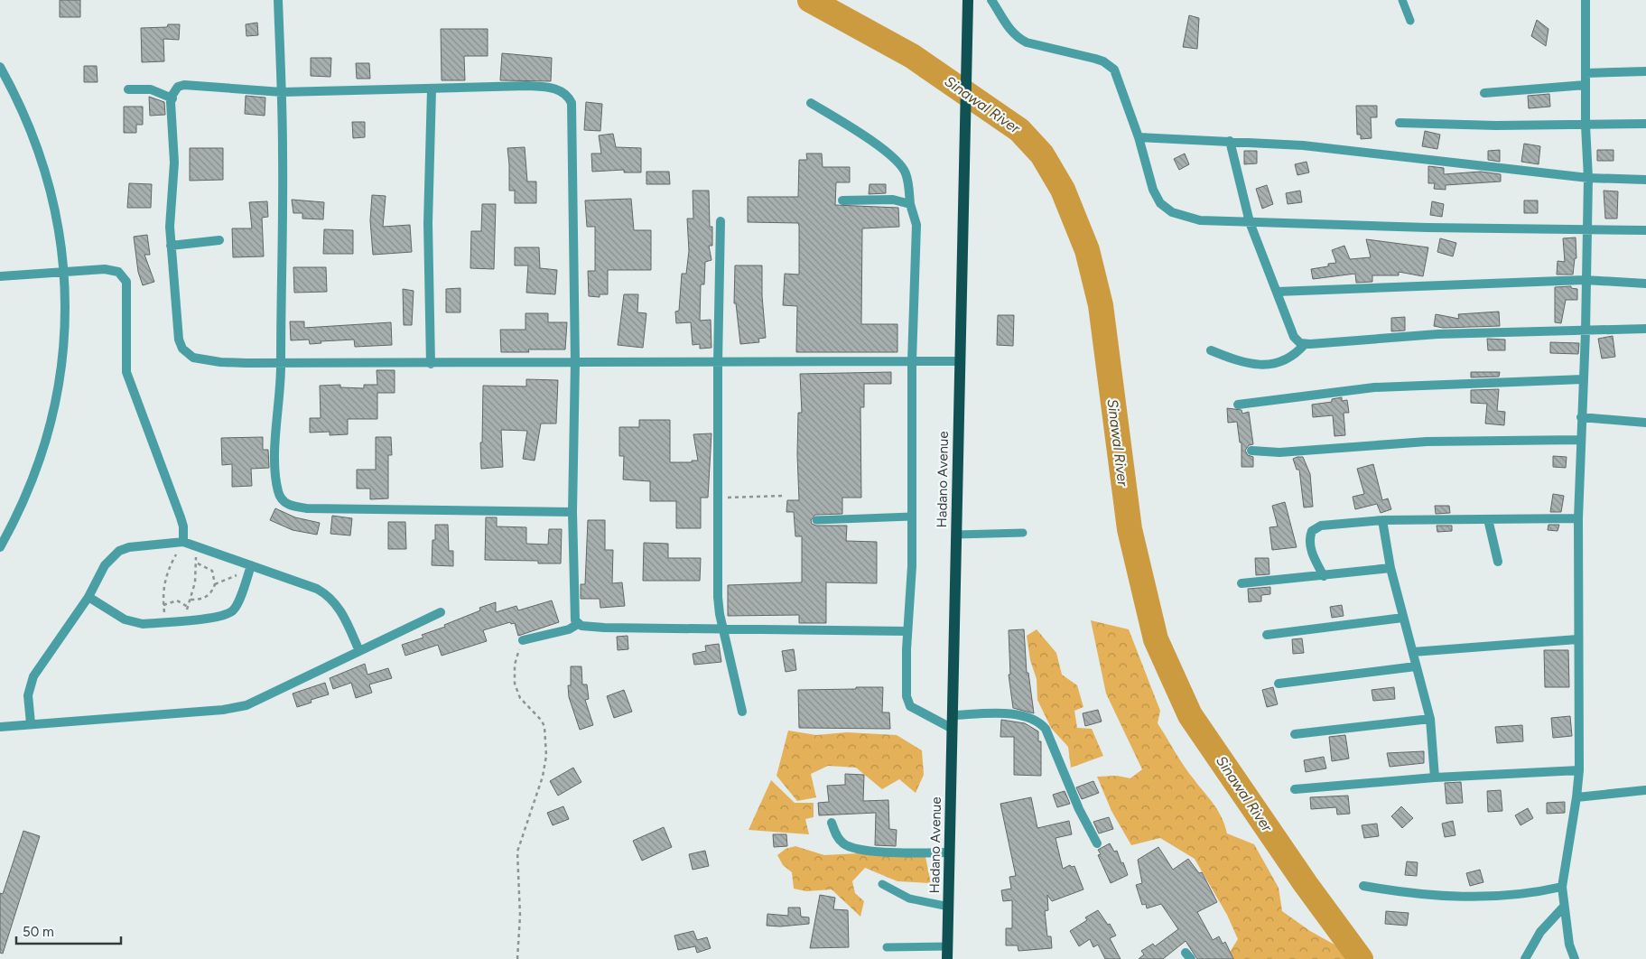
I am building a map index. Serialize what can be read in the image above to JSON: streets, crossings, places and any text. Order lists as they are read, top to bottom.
{
  "streets": {
    "main road": ["Hadano Avenue"]
  },
  "water": ["Sinawal River"],
  "scale_bar": "50 m"
}
